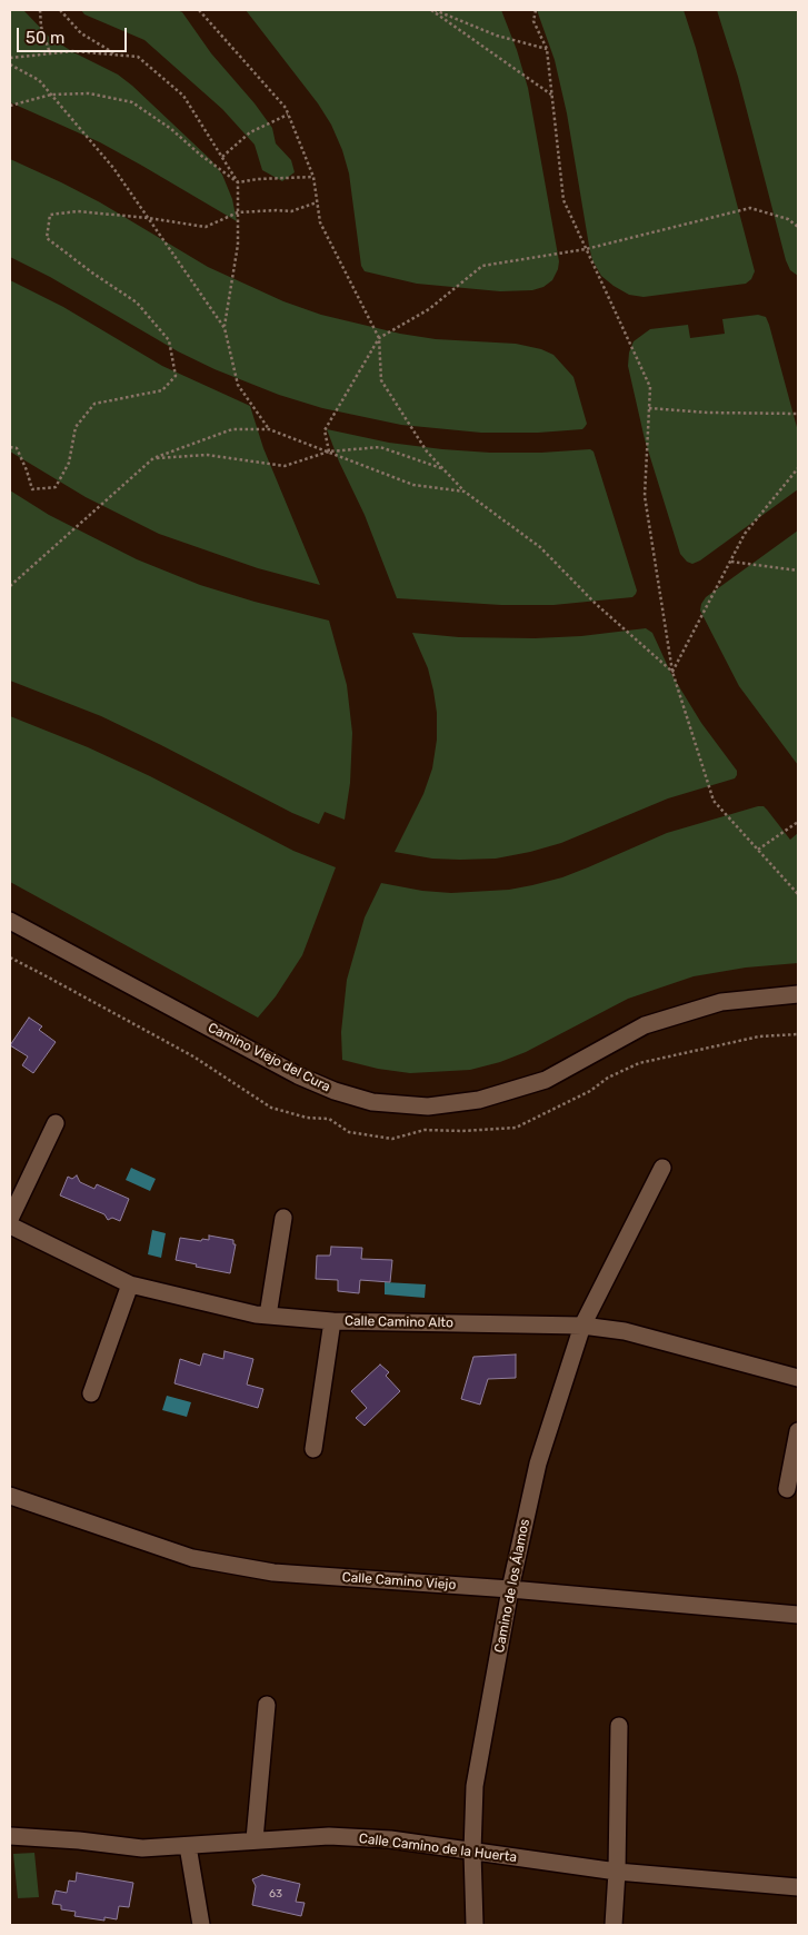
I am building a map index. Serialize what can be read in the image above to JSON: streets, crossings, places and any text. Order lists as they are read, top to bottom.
{
  "streets": {
    "street": [
      "Camino Viejo del Cura",
      "Calle Camino Alto",
      "Calle Camino Viejo",
      "Camino de los Álamos",
      "Calle Camino de la Huerta"
    ]
  },
  "crossings": [
    ["Calle Camino Alto", "Camino de los Álamos"],
    ["Calle Camino Viejo", "Camino de los Álamos"],
    ["Camino de los Álamos", "Calle Camino de la Huerta"]
  ],
  "house_numbers": ["63"],
  "scale_bar": "50 m"
}
